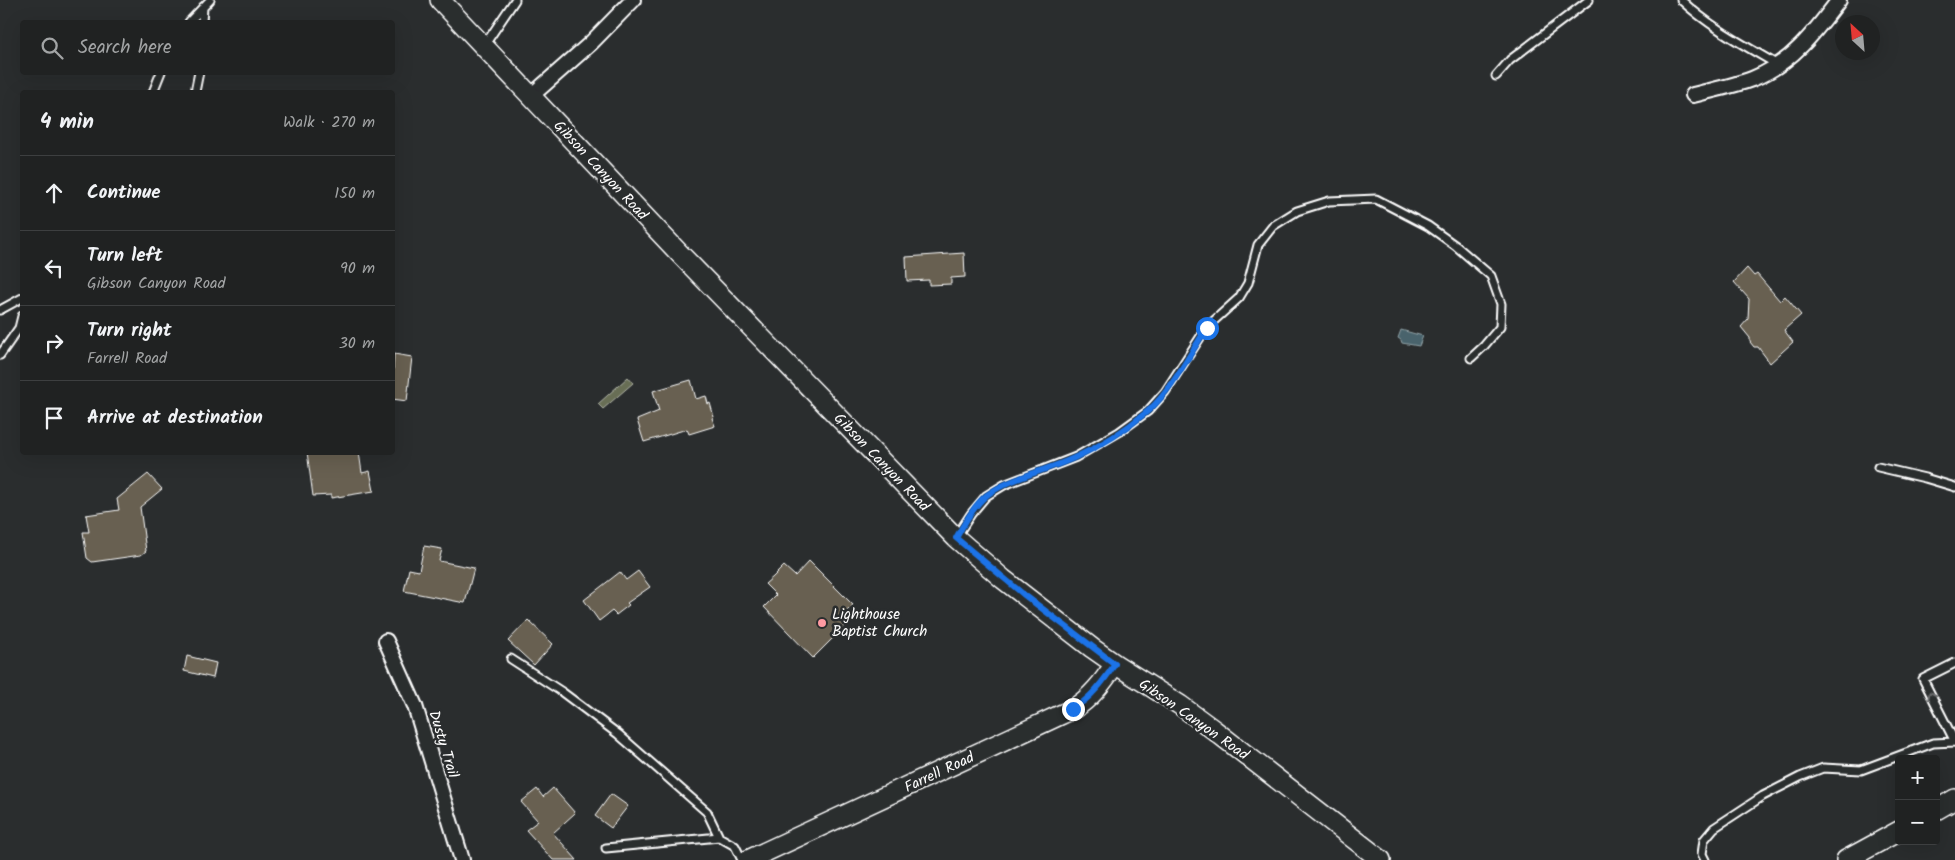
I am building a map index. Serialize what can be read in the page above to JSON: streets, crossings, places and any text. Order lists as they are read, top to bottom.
{
  "streets": {
    "main road": ["Gibson Canyon Road", "Farrell Road"],
    "street": ["Dusty Trail"]
  },
  "crossings": [
    ["Gibson Canyon Road", "Farrell Road"]
  ],
  "places": ["Lighthouse Baptist Church"],
  "north": "top left",
  "page": {
    "search": "Search here",
    "heading": ["4 min", "Walk · 270 m"],
    "list": [
      ["Continue", "150 m"],
      ["Turn left", "Gibson Canyon Road", "90 m"],
      ["Turn right", "Farrell Road", "30 m"],
      "Arrive at destination"
    ],
    "map_buttons": ["+", "−"]
  }
}
